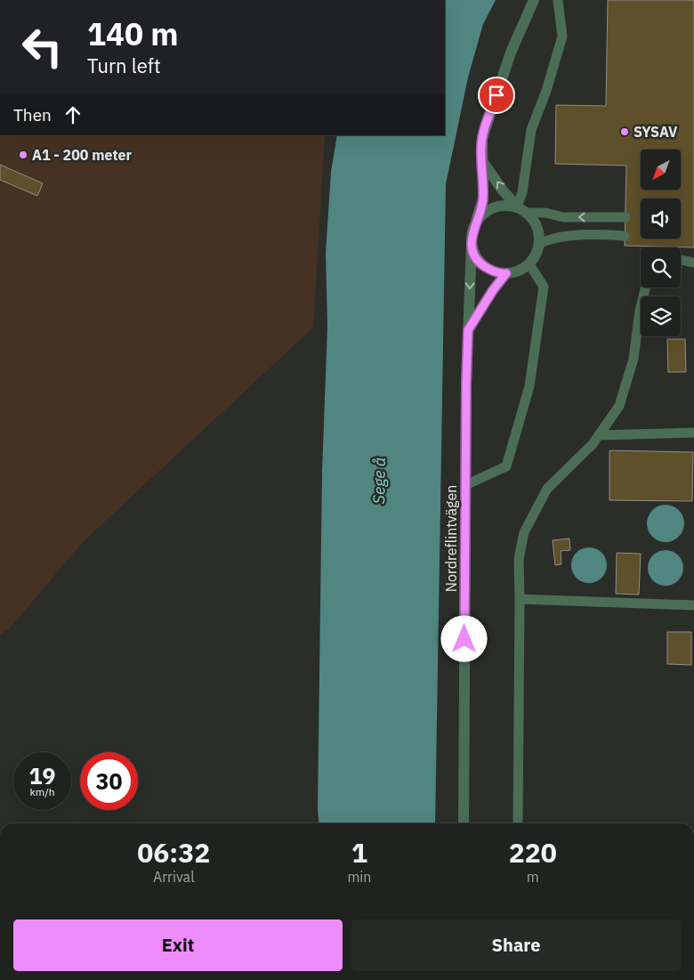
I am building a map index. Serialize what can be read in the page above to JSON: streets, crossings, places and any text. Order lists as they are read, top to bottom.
{
  "streets": {
    "street": ["Nordreflintvägen"]
  },
  "water": ["Sege å"],
  "places": ["SYSAV", "A1 - 200 meter"],
  "north": "bottom left",
  "page": {
    "turn": ["140 m", "Turn left"],
    "then": "Then",
    "speed": "19 km/h",
    "limit": "30",
    "eta": [
      "06:32",
      "Arrival",
      "1",
      "min",
      "220",
      "m"
    ],
    "buttons": ["Exit", "Share"]
  }
}
